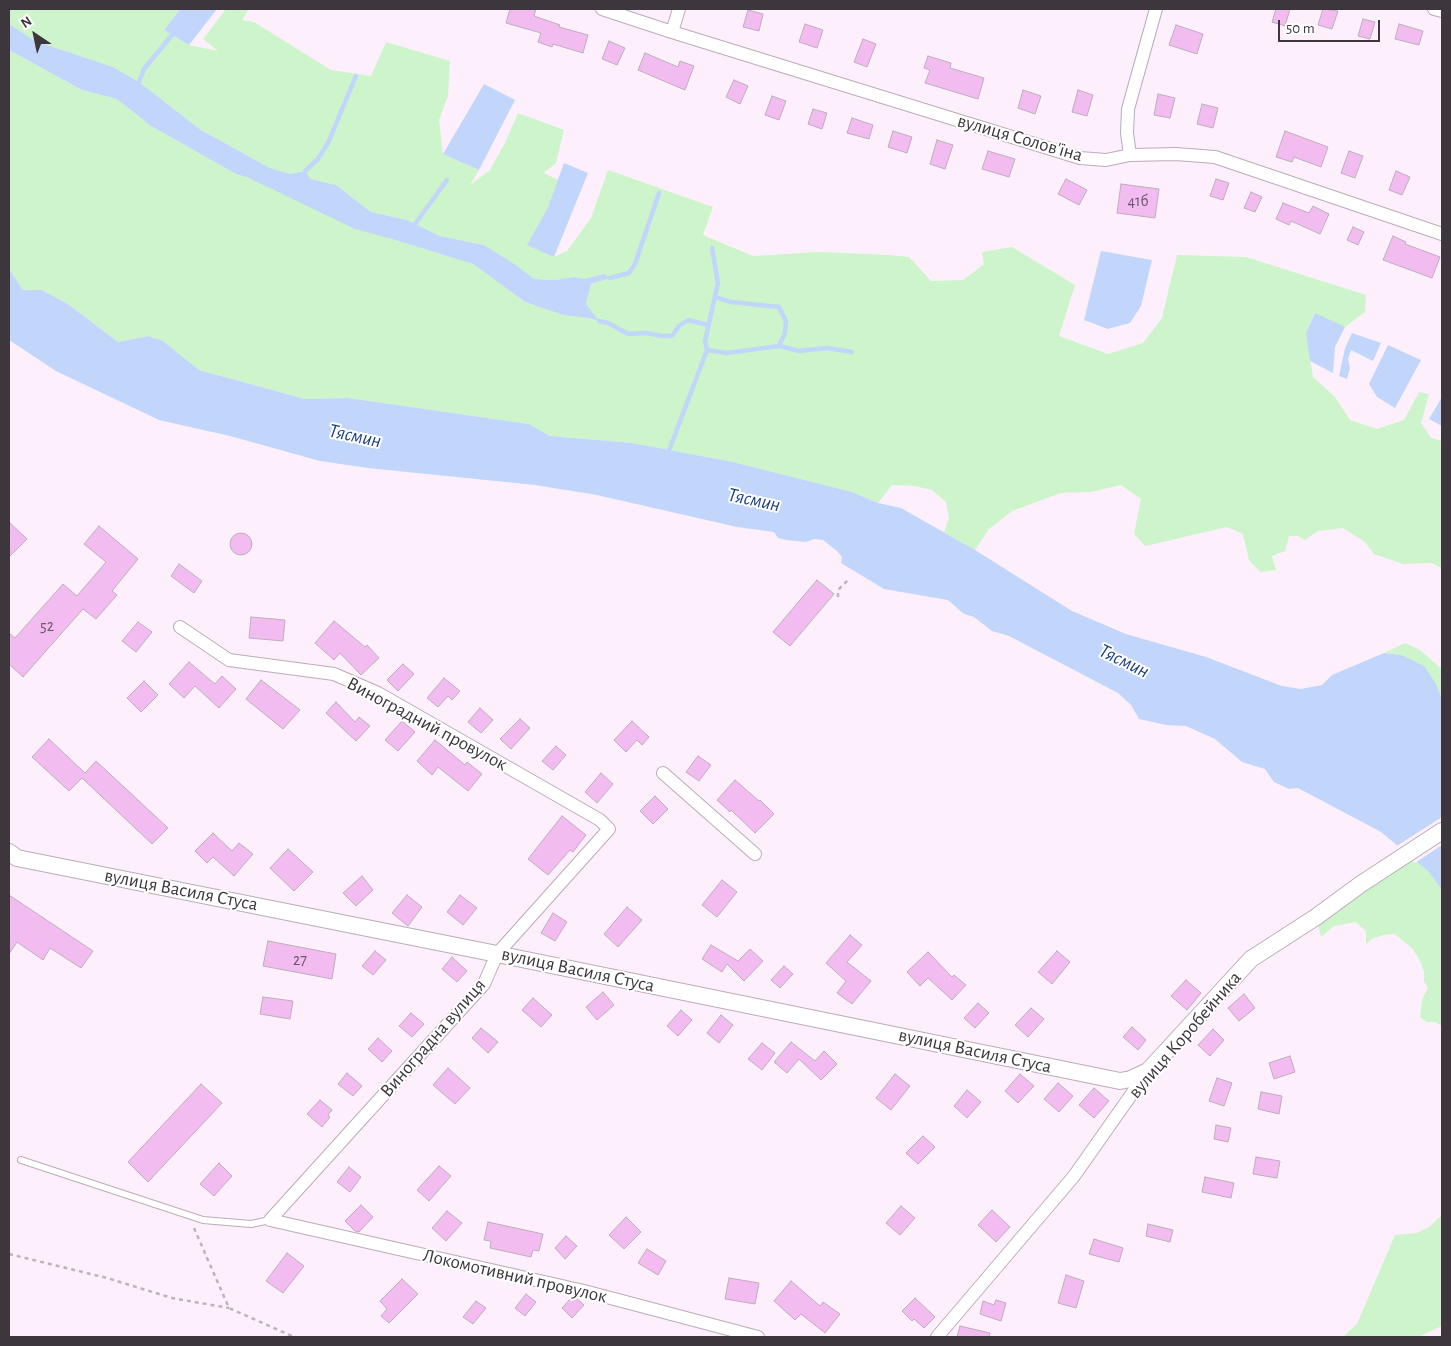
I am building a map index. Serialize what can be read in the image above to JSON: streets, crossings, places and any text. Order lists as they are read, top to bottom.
{
  "streets": {
    "street": [
      "вулиця Солов'їна",
      "Виноградний провулок",
      "вулиця Василя Стуса",
      "вулиця Коробейника",
      "Виноградна вулиця",
      "Локомотивний провулок"
    ]
  },
  "crossings": [
    ["Виноградний провулок", "Виноградна вулиця"],
    ["вулиця Василя Стуса", "вулиця Коробейника"],
    ["вулиця Василя Стуса", "Виноградна вулиця"],
    ["Виноградна вулиця", "Локомотивний провулок"]
  ],
  "water": ["Тясмин"],
  "house_numbers": ["41б", "52", "27"],
  "scale_bar": "50 m",
  "north": "top left"
}
